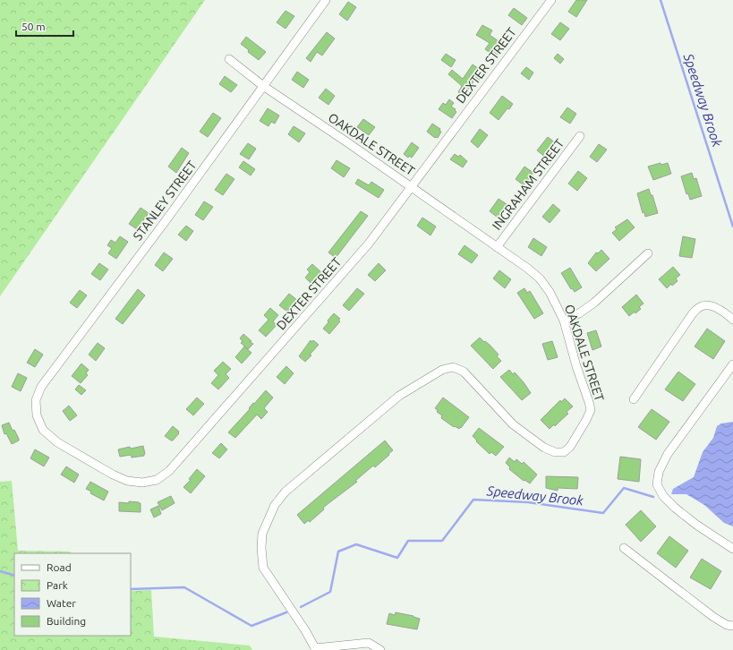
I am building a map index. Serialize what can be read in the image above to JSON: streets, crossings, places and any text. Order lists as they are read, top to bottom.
{
  "streets": {
    "street": [
      "DEXTER STREET",
      "OAKDALE STREET",
      "INGRAHAM STREET",
      "STANLEY STREET"
    ]
  },
  "crossings": [
    ["DEXTER STREET", "OAKDALE STREET"],
    ["DEXTER STREET", "STANLEY STREET"],
    ["OAKDALE STREET", "INGRAHAM STREET"],
    ["OAKDALE STREET", "STANLEY STREET"]
  ],
  "water": ["Speedway Brook"],
  "legend": [
    "Road",
    "Park",
    "Water",
    "Building"
  ],
  "scale_bar": "50 m"
}
